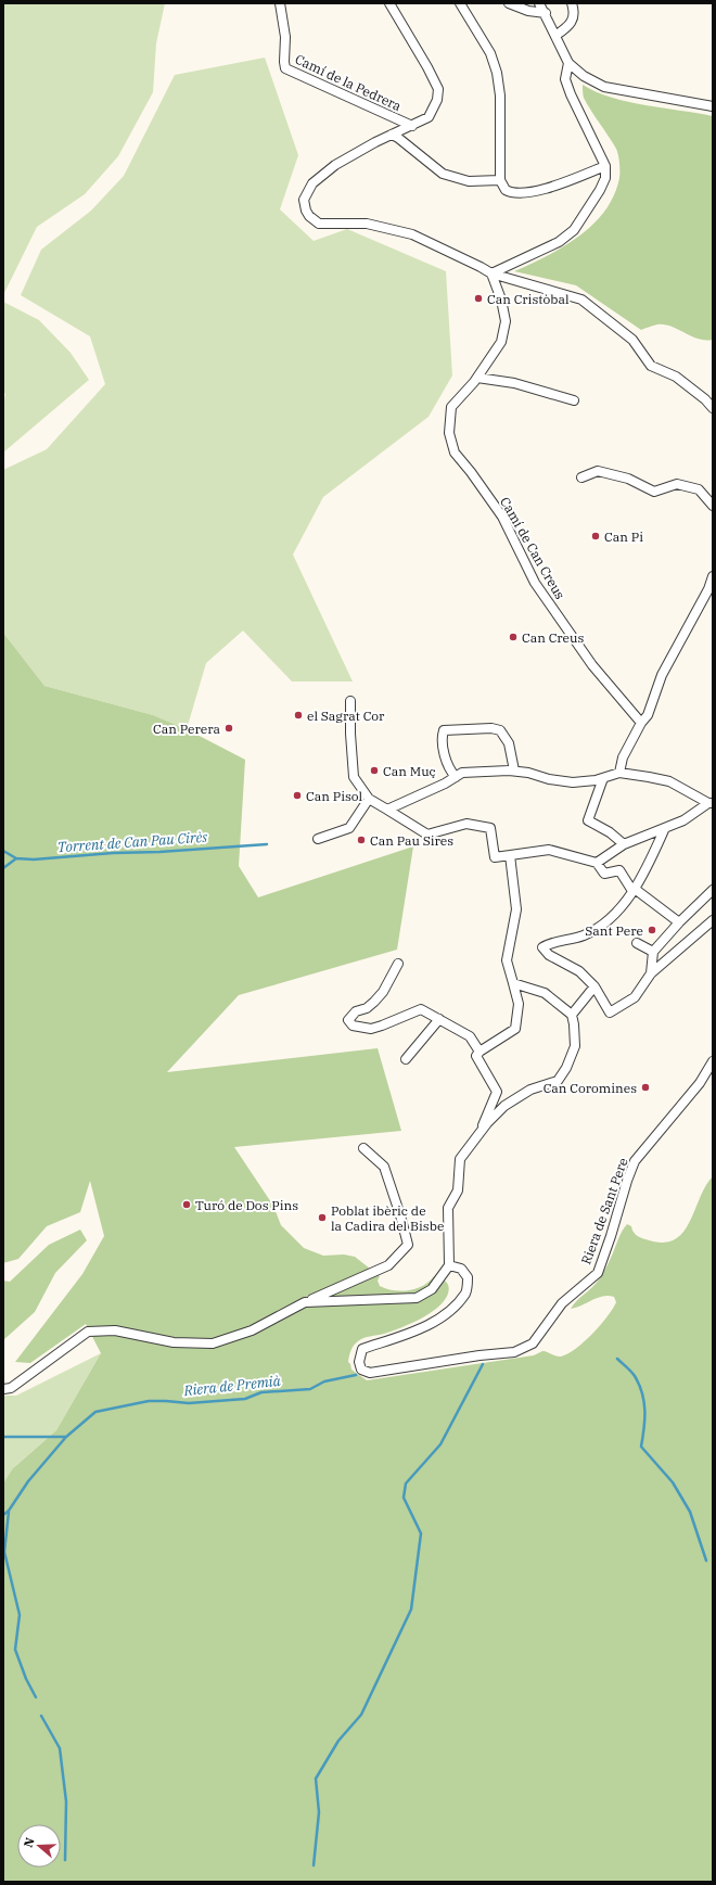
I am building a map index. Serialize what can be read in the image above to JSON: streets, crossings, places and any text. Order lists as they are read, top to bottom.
{
  "streets": {
    "street": ["Camí de la Pedrera", "Camí de Can Creus", "Riera de Sant Pere"]
  },
  "water": ["Torrent de Can Pau Cirès", "Riera de Premià"],
  "places": [
    "Can Cristòbal",
    "Can Pi",
    "Can Creus",
    "el Sagrat Cor",
    "Can Perera",
    "Can Muç",
    "Can Pisol",
    "Can Pau Sires",
    "Sant Pere",
    "Can Coromines",
    "Turó de Dos Pins",
    "Poblat ibèric de la Cadira del Bisbe"
  ],
  "north": "left"
}
